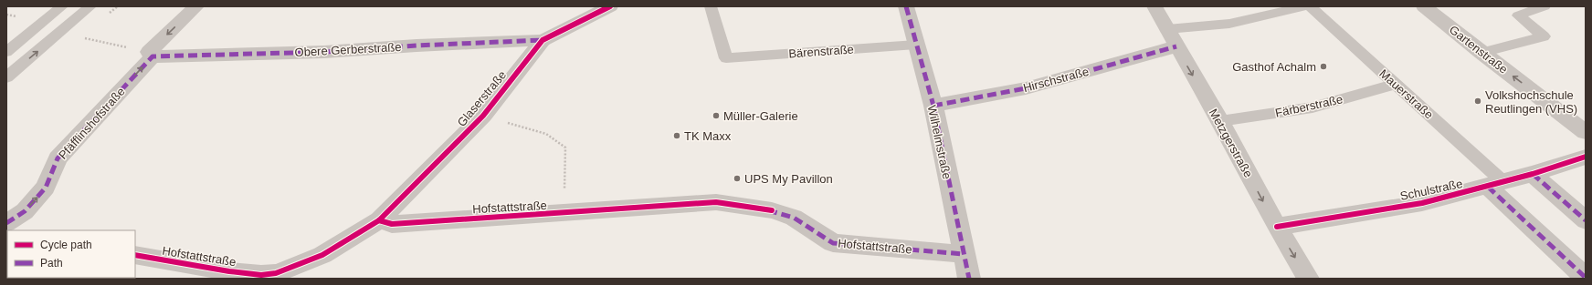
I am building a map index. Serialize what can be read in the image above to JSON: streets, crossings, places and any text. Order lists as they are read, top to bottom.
{
  "streets": {
    "street": [
      "Obere Gerberstraße",
      "Gartenstraße",
      "Hirschstraße",
      "Mauerstraße",
      "Glaserstraße",
      "Pfäfflinshofstraße",
      "Wilhelmstraße",
      "Metzgerstraße",
      "Schulstraße",
      "Hofstattstraße"
    ],
    "lane": ["Bärenstraße", "Färberstraße"]
  },
  "crossings": [
    ["Obere Gerberstraße", "Glaserstraße"],
    ["Obere Gerberstraße", "Pfäfflinshofstraße"],
    ["Bärenstraße", "Wilhelmstraße"],
    ["Hirschstraße", "Wilhelmstraße"],
    ["Hirschstraße", "Metzgerstraße"],
    ["Mauerstraße", "Färberstraße"],
    ["Mauerstraße", "Schulstraße"],
    ["Glaserstraße", "Hofstattstraße"],
    ["Färberstraße", "Metzgerstraße"],
    ["Wilhelmstraße", "Hofstattstraße"],
    ["Metzgerstraße", "Schulstraße"]
  ],
  "one_way": ["Gartenstraße", "Metzgerstraße"],
  "places": [
    "Gasthof Achalm",
    "Volkshochschule Reutlingen (VHS)",
    "Müller-Galerie",
    "TK Maxx",
    "UPS My Pavillon"
  ],
  "legend": ["Cycle path", "Path"]
}
